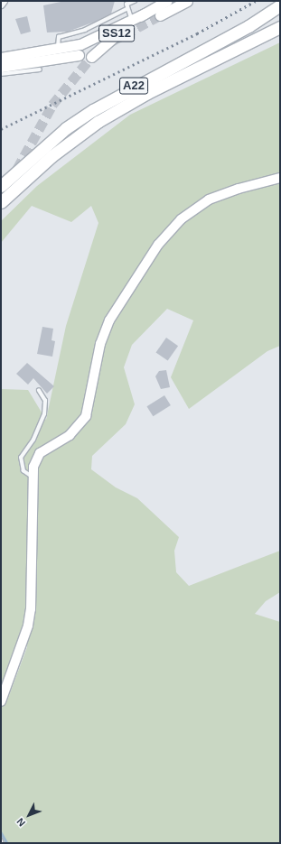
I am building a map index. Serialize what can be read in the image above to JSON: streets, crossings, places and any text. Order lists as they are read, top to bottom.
{
  "streets": {
    "highway": ["A22"],
    "main road": ["SS12"]
  },
  "north": "bottom left"
}
